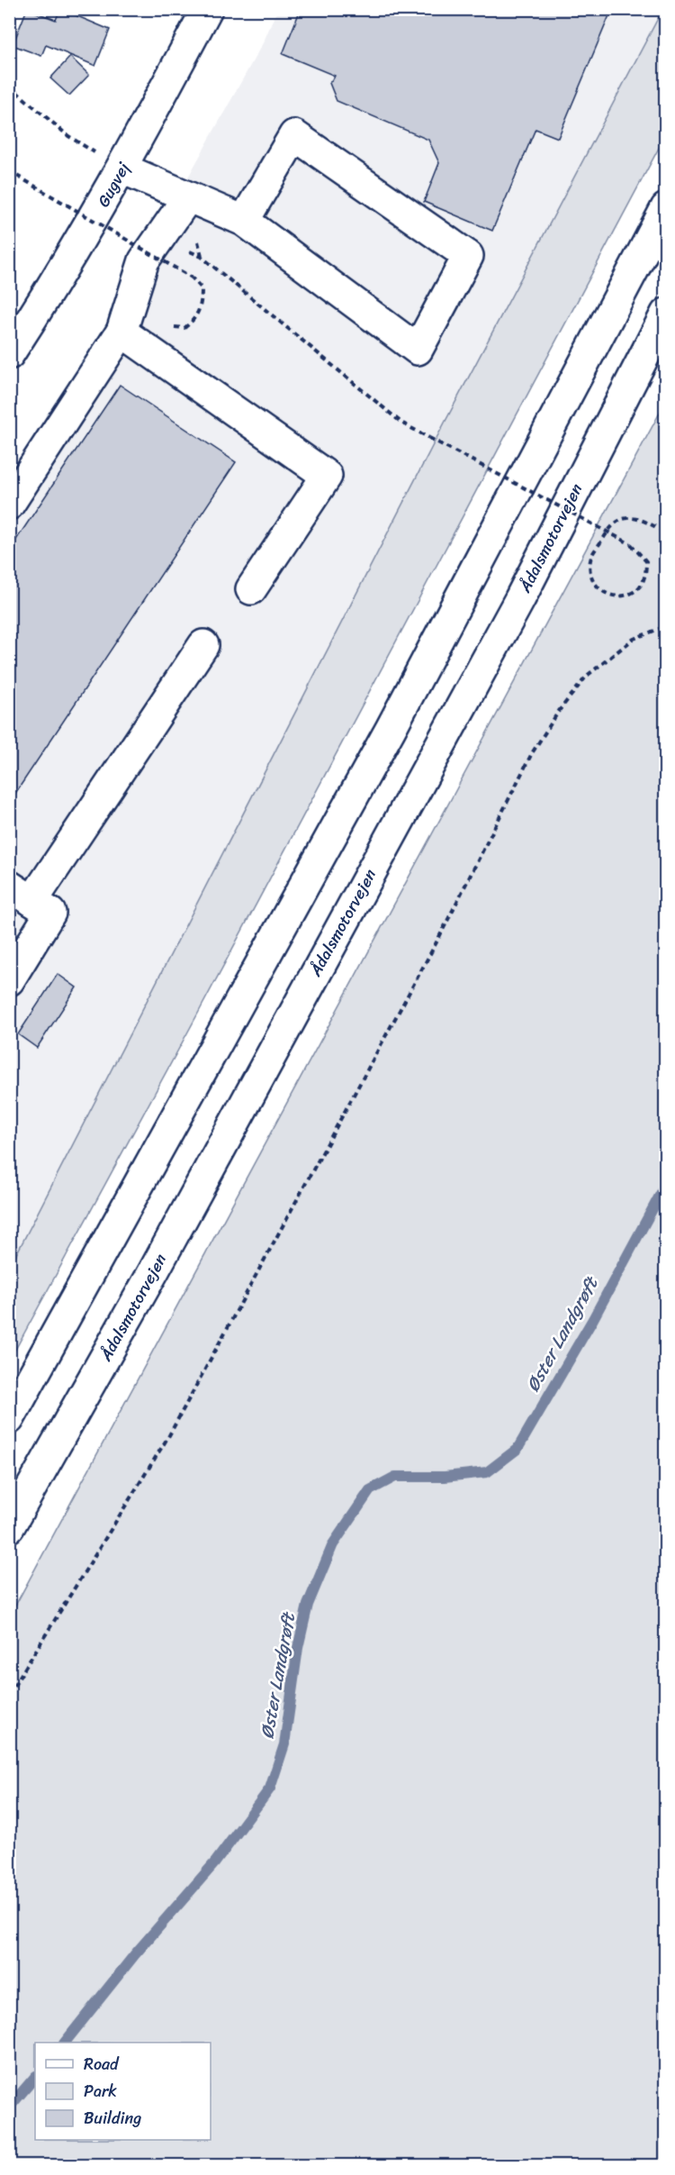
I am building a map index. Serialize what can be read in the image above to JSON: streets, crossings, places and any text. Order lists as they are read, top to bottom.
{
  "streets": {
    "main road": ["Gugvej", "Ådalsmotorvejen"]
  },
  "water": ["Øster Landgrøft"],
  "legend": ["Road", "Park", "Building"]
}
